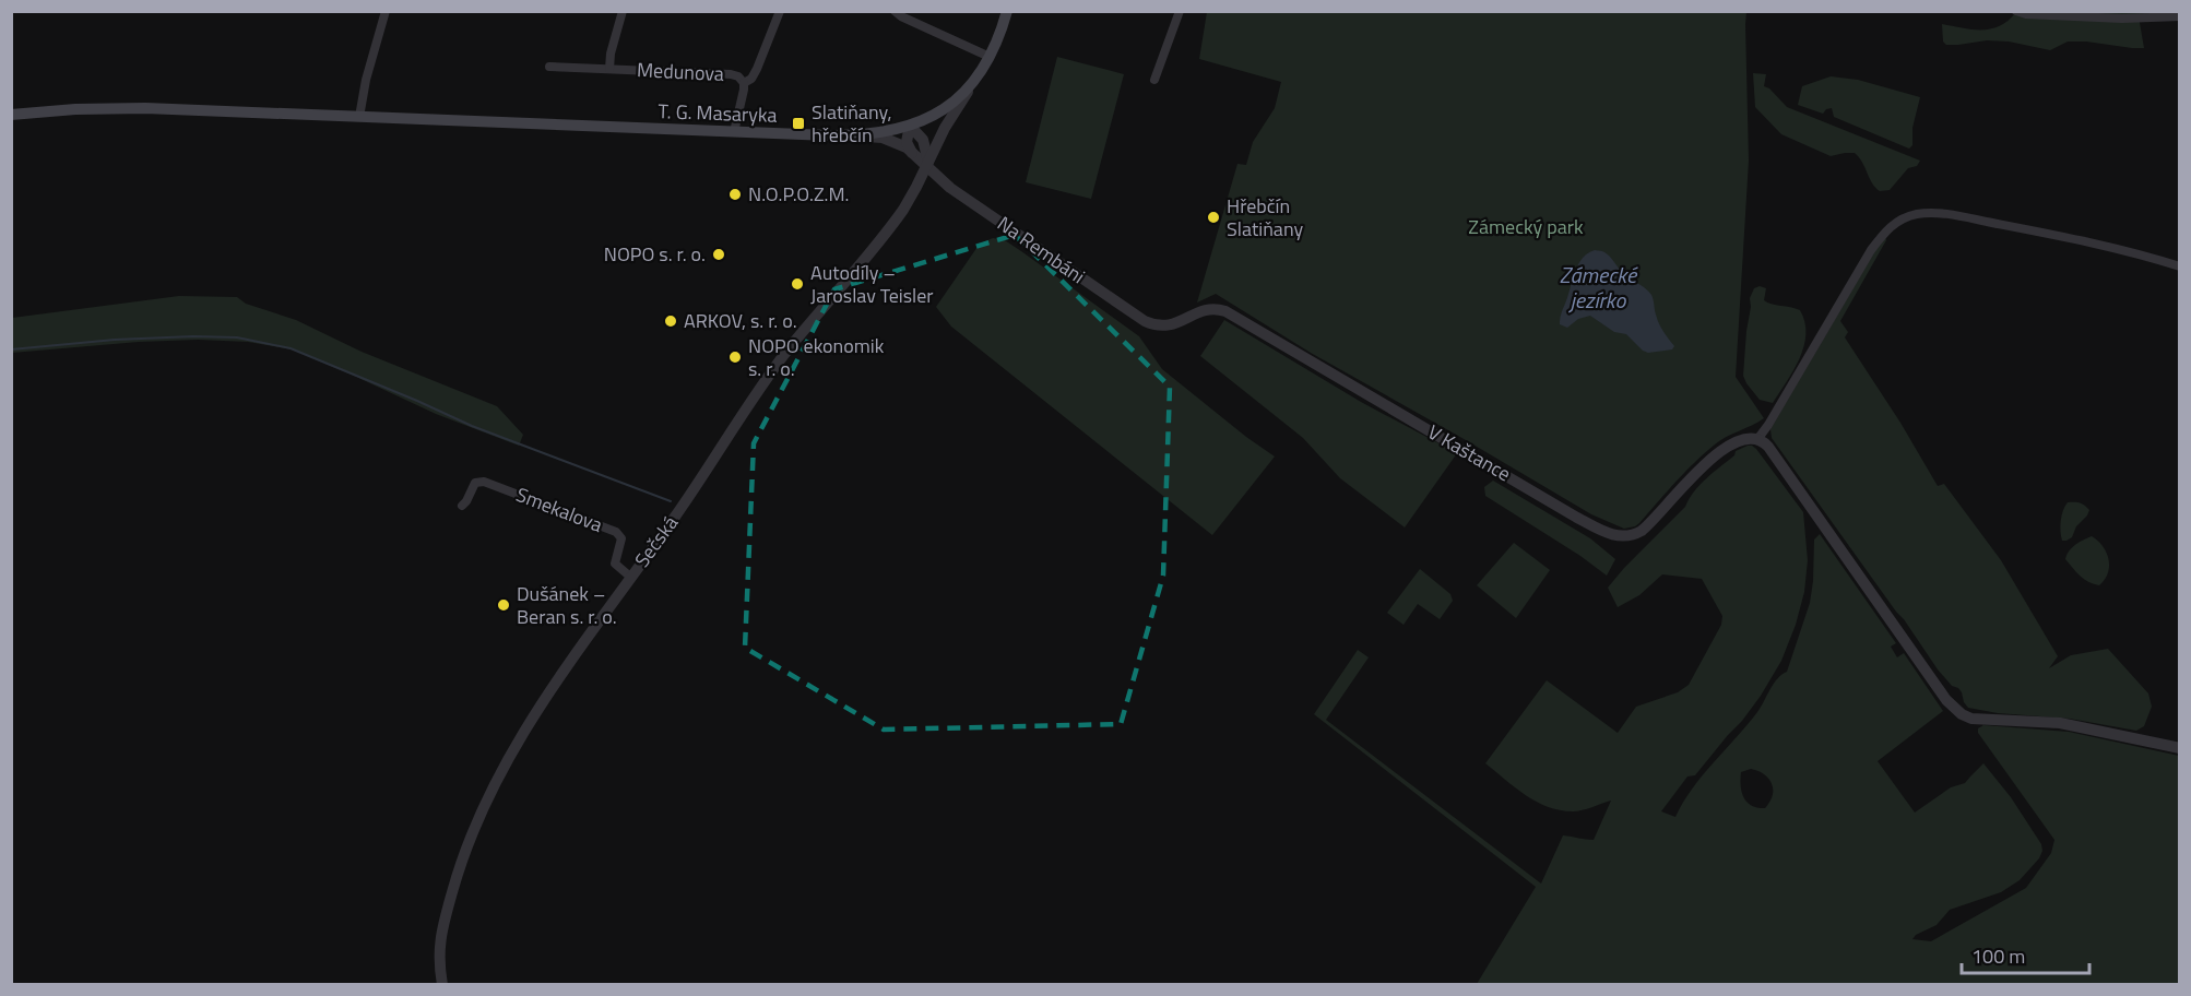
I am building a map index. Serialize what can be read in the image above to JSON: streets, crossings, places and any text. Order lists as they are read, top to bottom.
{
  "streets": {
    "main road": ["T. G. Masaryka"],
    "street": [
      "Medunova",
      "Na Rembáni",
      "V Kaštance",
      "Smekalova",
      "Sečská"
    ]
  },
  "crossings": [
    ["T. G. Masaryka", "Sečská"],
    ["Na Rembáni", "V Kaštance"],
    ["Na Rembáni", "Sečská"],
    ["Smekalova", "Sečská"]
  ],
  "water": ["Zámecké jezírko"],
  "parks": ["Zámecký park"],
  "places": {
    "transit": ["Slatiňany, hřebčín"],
    "other": [
      "N.O.P.O.Z.M.",
      "Hřebčín Slatiňany",
      "NOPO s. r. o.",
      "Autodíly – Jaroslav Teisler",
      "ARKOV, s. r. o.",
      "NOPO ekonomik s. r. o.",
      "Dušánek – Beran s. r. o."
    ]
  },
  "scale_bar": "100 m"
}
